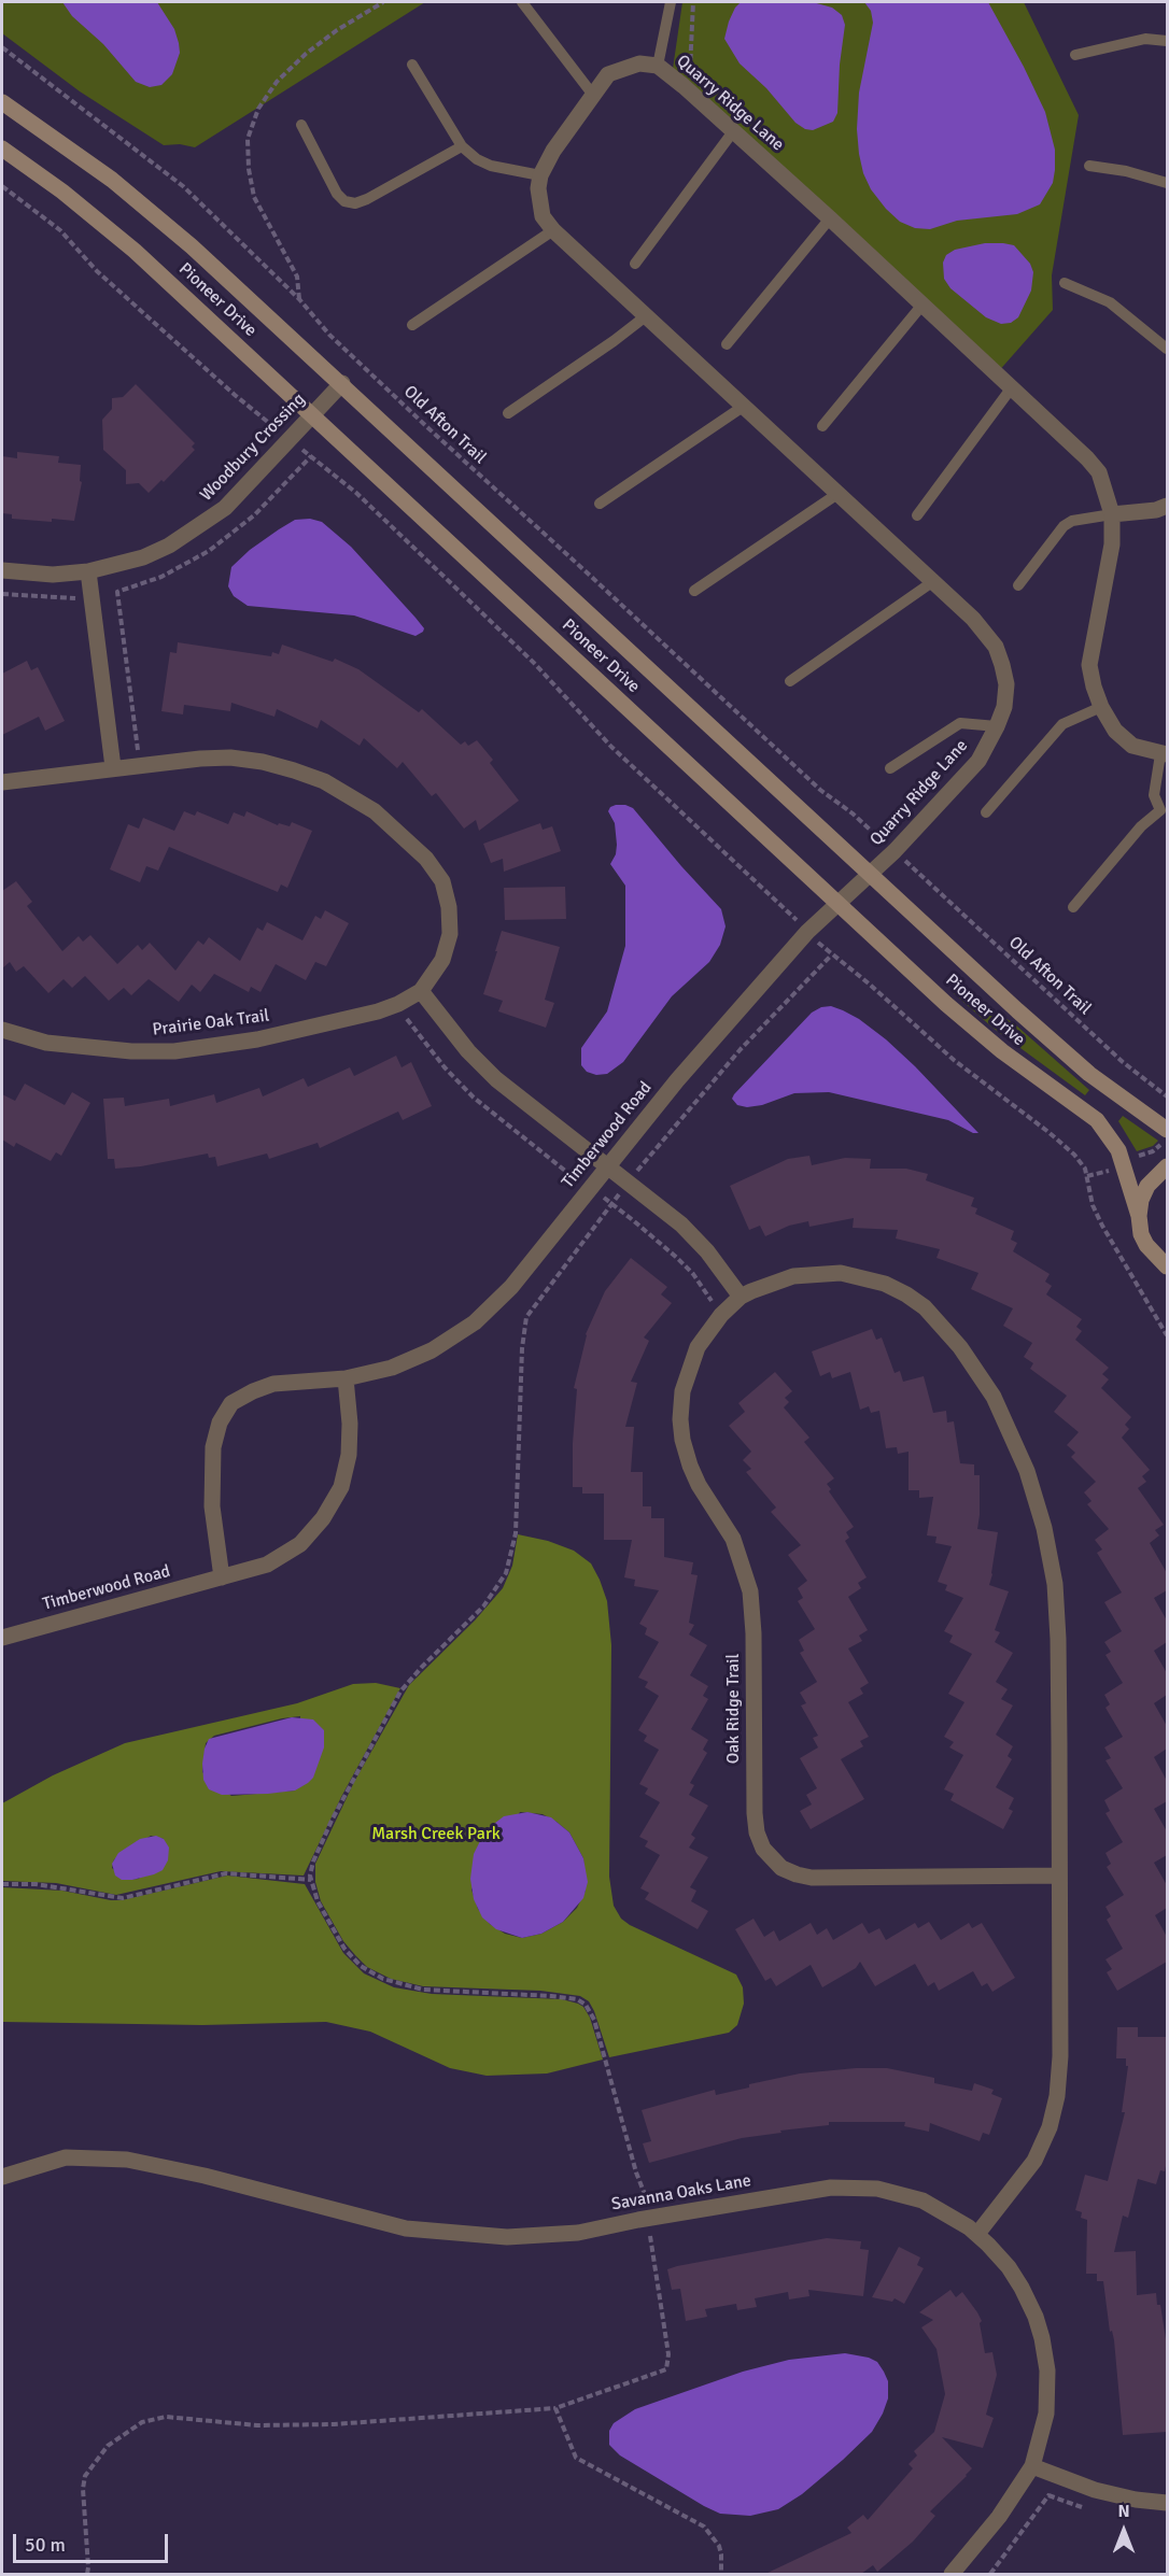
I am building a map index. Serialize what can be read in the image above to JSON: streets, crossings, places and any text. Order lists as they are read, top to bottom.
{
  "streets": {
    "street": [
      "Quarry Ridge Lane",
      "Pioneer Drive",
      "Woodbury Crossing",
      "Prairie Oak Trail",
      "Timberwood Road",
      "Oak Ridge Trail",
      "Savanna Oaks Lane"
    ],
    "path": ["Old Afton Trail"]
  },
  "crossings": [
    ["Quarry Ridge Lane", "Pioneer Drive"],
    ["Quarry Ridge Lane", "Timberwood Road"],
    ["Pioneer Drive", "Woodbury Crossing"],
    ["Pioneer Drive", "Timberwood Road"],
    ["Oak Ridge Trail", "Savanna Oaks Lane"]
  ],
  "parks": ["Marsh Creek Park"],
  "scale_bar": "50 m",
  "north": "top"
}
